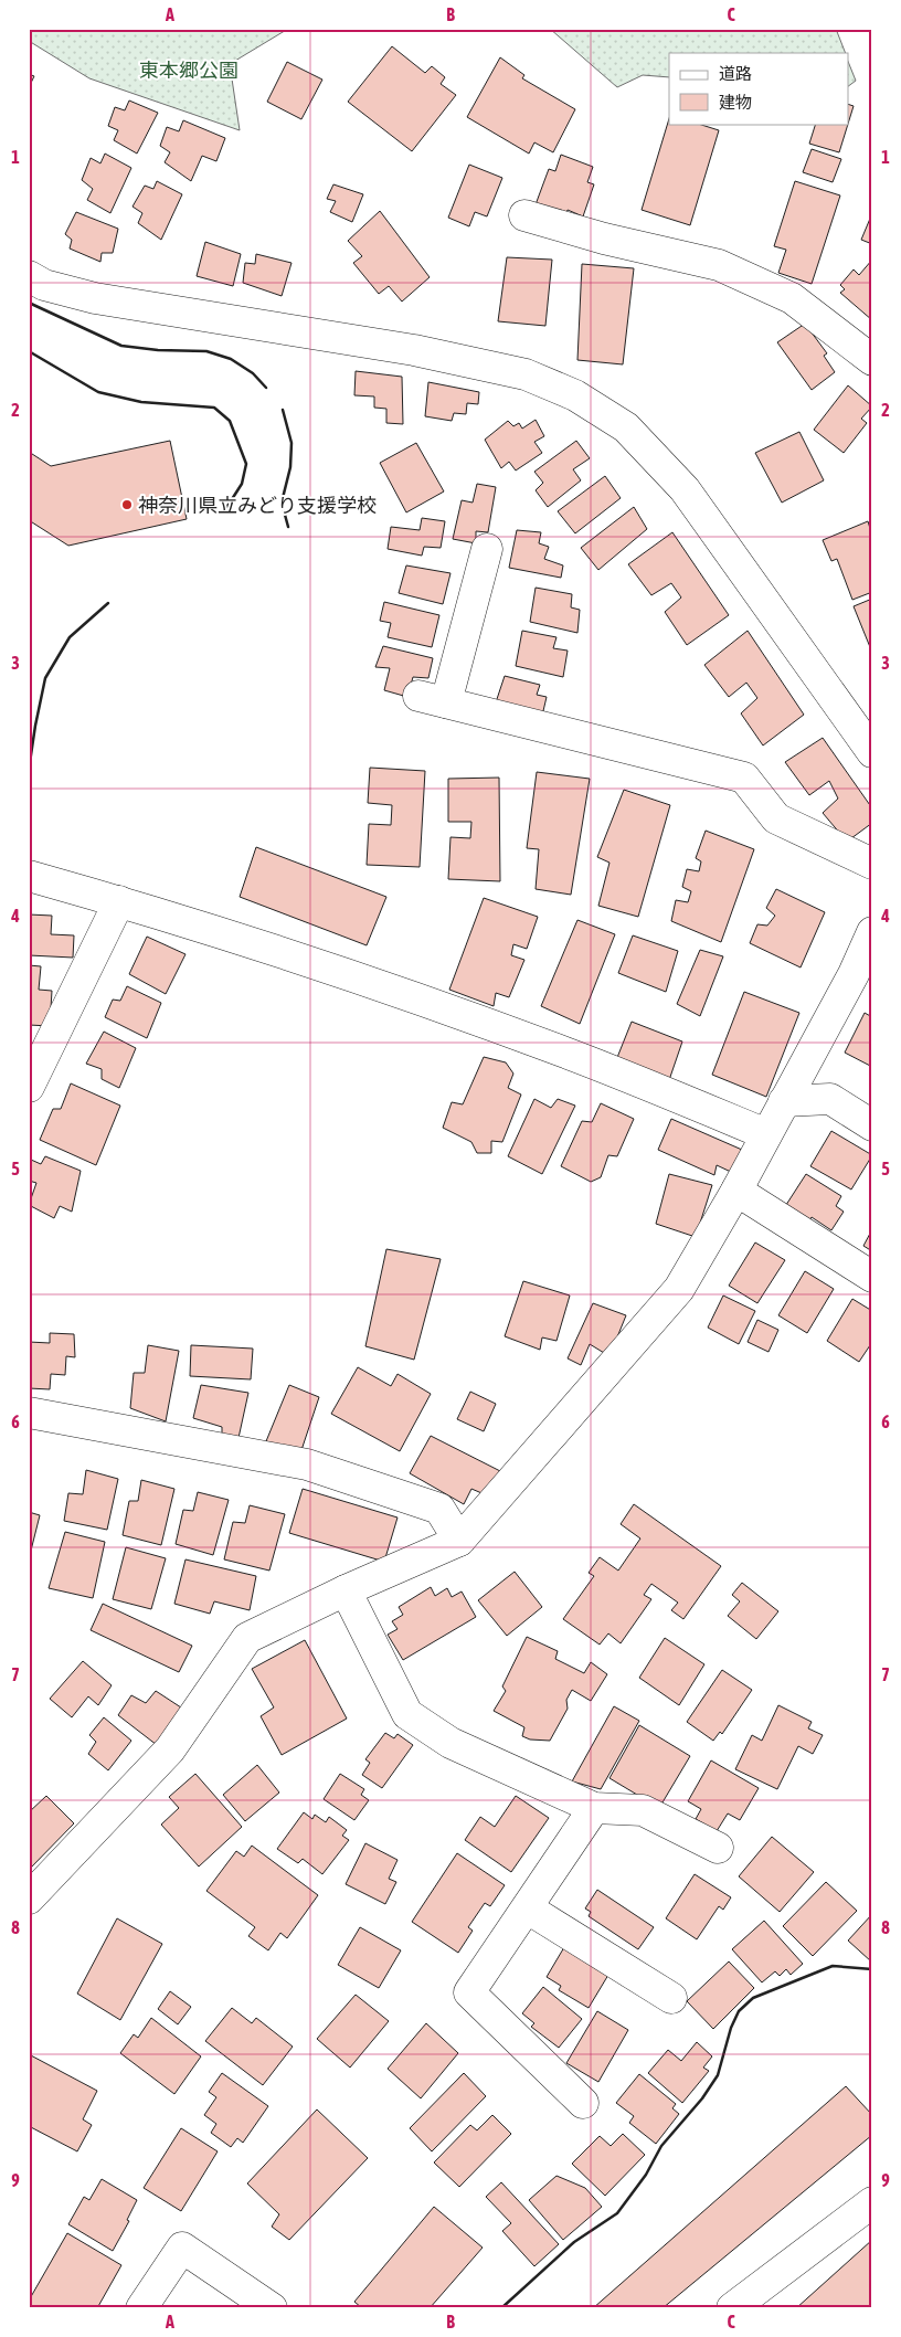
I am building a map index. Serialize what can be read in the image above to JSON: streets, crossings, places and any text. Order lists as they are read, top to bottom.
{
  "parks": ["東本郷公園"],
  "places": ["神奈川県立みどり支援学校"],
  "legend": ["道路", "建物"],
  "grid": {
    "columns": ["A", "B", "C"],
    "rows": [
      "1",
      "2",
      "3",
      "4",
      "5",
      "6",
      "7",
      "8",
      "9"
    ]
  }
}
